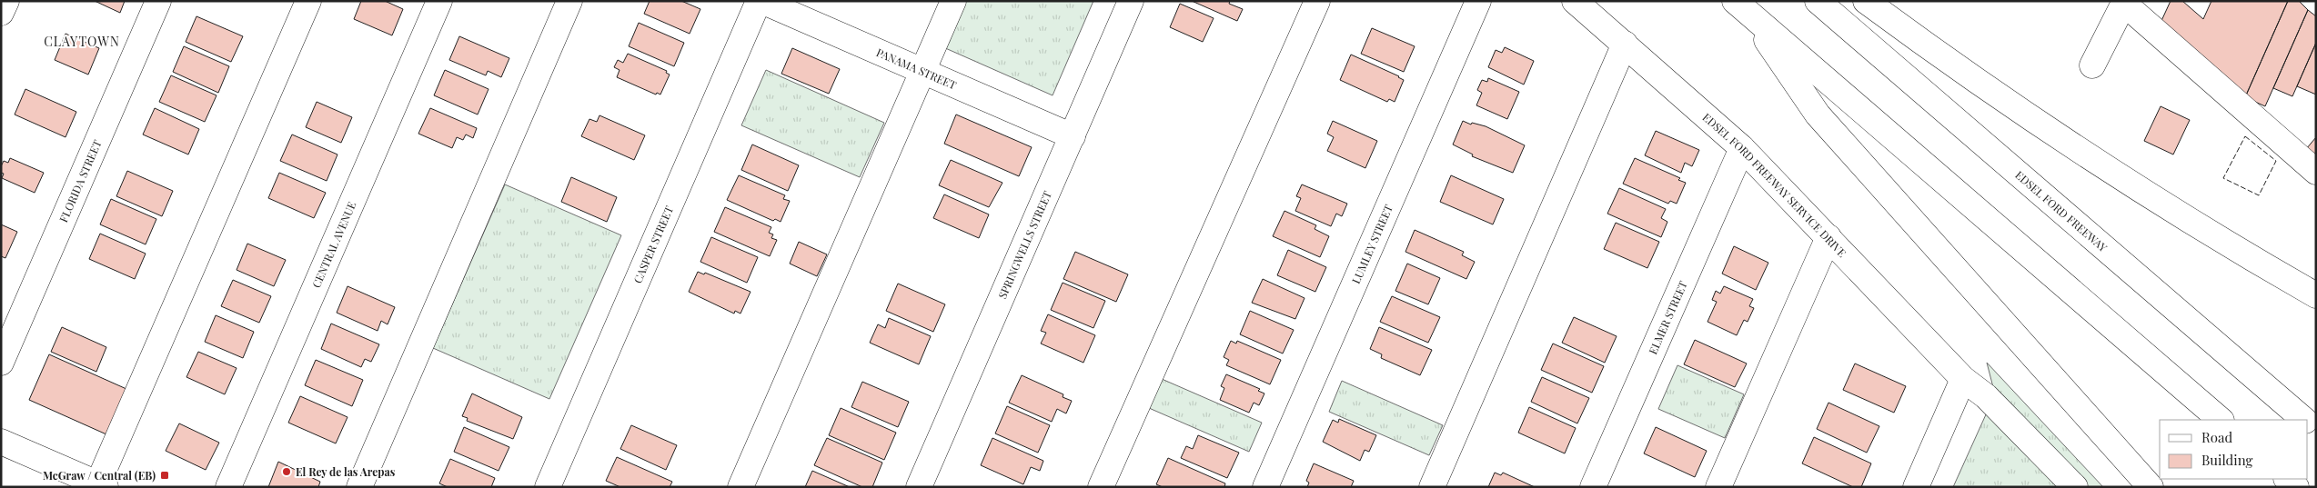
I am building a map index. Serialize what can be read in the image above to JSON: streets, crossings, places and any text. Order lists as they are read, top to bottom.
{
  "streets": {
    "main road": [
      "PANAMA STREET",
      "FLORIDA STREET",
      "EDSEL FORD FREEWAY SERVICE DRIVE",
      "EDSEL FORD FREEWAY",
      "CENTRAL AVENUE",
      "CASPER STREET",
      "LUMLEY STREET",
      "SPRINGWELLS STREET",
      "ELMER STREET"
    ]
  },
  "crossings": [
    ["PANAMA STREET", "CASPER STREET"],
    ["PANAMA STREET", "SPRINGWELLS STREET"],
    ["EDSEL FORD FREEWAY SERVICE DRIVE", "ELMER STREET"]
  ],
  "districts": ["CLAYTOWN"],
  "places": {
    "other": ["El Rey de las Arepas"],
    "transit": ["McGraw / Central (EB)"]
  },
  "legend": ["Road", "Building"]
}
